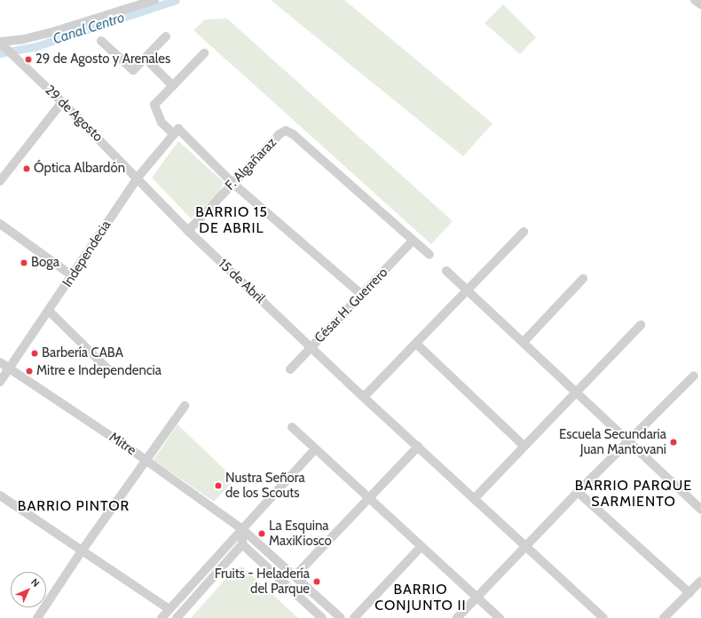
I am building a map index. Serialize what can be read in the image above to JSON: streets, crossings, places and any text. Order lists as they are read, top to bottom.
{
  "streets": {
    "street": [
      "29 de Agosto",
      "F. Algañaraz",
      "Independecia",
      "15 de Abril",
      "César H. Guerrero",
      "Mitre"
    ]
  },
  "crossings": [
    ["29 de Agosto", "Independecia"],
    ["29 de Agosto", "15 de Abril"],
    ["F. Algañaraz", "15 de Abril"],
    ["F. Algañaraz", "César H. Guerrero"],
    ["Independecia", "15 de Abril"],
    ["Independecia", "Mitre"],
    ["15 de Abril", "César H. Guerrero"]
  ],
  "districts": [
    "BARRIO 15 DE ABRIL",
    "BARRIO PARQUE SARMIENTO",
    "BARRIO PINTOR",
    "BARRIO CONJUNTO II"
  ],
  "water": ["Canal Centro"],
  "places": [
    "29 de Agosto y Arenales",
    "Óptica Albardón",
    "Boga",
    "Barbería CABA",
    "Mitre e Independencia",
    "Escuela Secundaria Juan Mantovani",
    "Nustra Señora de los Scouts",
    "La Esquina MaxiKiosco",
    "Fruits - Heladería del Parque"
  ],
  "north": "top right"
}
